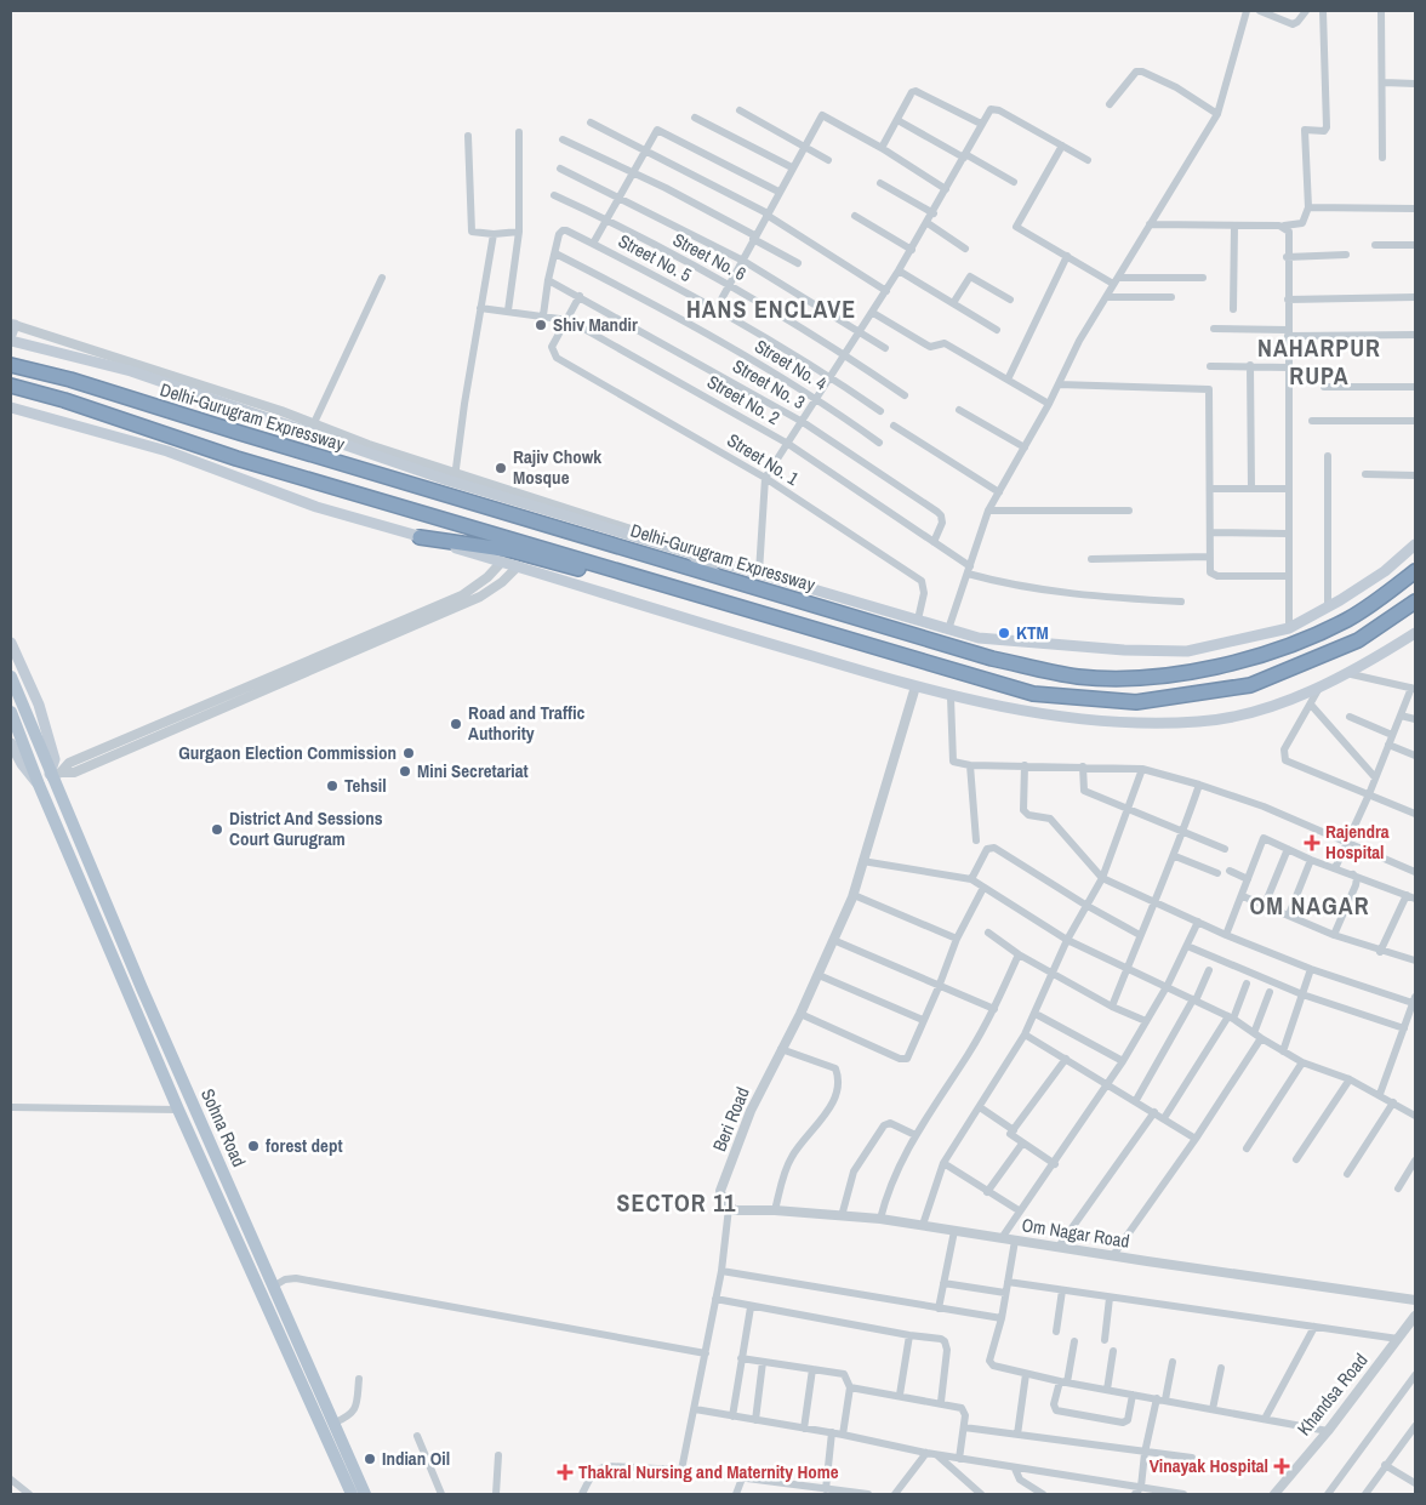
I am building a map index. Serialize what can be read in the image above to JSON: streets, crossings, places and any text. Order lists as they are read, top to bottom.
{
  "streets": {
    "highway": ["Delhi-Gurugram Expressway"],
    "main road": ["Sohna Road"],
    "street": [
      "Street No. 6",
      "Street No. 5",
      "Street No. 4",
      "Street No. 3",
      "Street No. 2",
      "Street No. 1",
      "Beri Road",
      "Om Nagar Road",
      "Khandsa Road"
    ]
  },
  "crossings": [
    ["Street No. 5", "Street No. 4"],
    ["Street No. 3", "Street No. 2"],
    ["Street No. 2", "Street No. 1"],
    ["Beri Road", "Om Nagar Road"]
  ],
  "districts": [
    "HANS ENCLAVE",
    "NAHARPUR RUPA",
    "OM NAGAR",
    "SECTOR 11"
  ],
  "places": {
    "other": [
      "Shiv Mandir",
      "Rajiv Chowk Mosque",
      "KTM",
      "Road and Traffic Authority",
      "Gurgaon Election Commission",
      "Mini Secretariat",
      "Tehsil",
      "District And Sessions Court Gurugram",
      "forest dept",
      "Indian Oil"
    ],
    "health": ["Rajendra Hospital", "Vinayak Hospital", "Thakral Nursing and Maternity Home"]
  }
}
